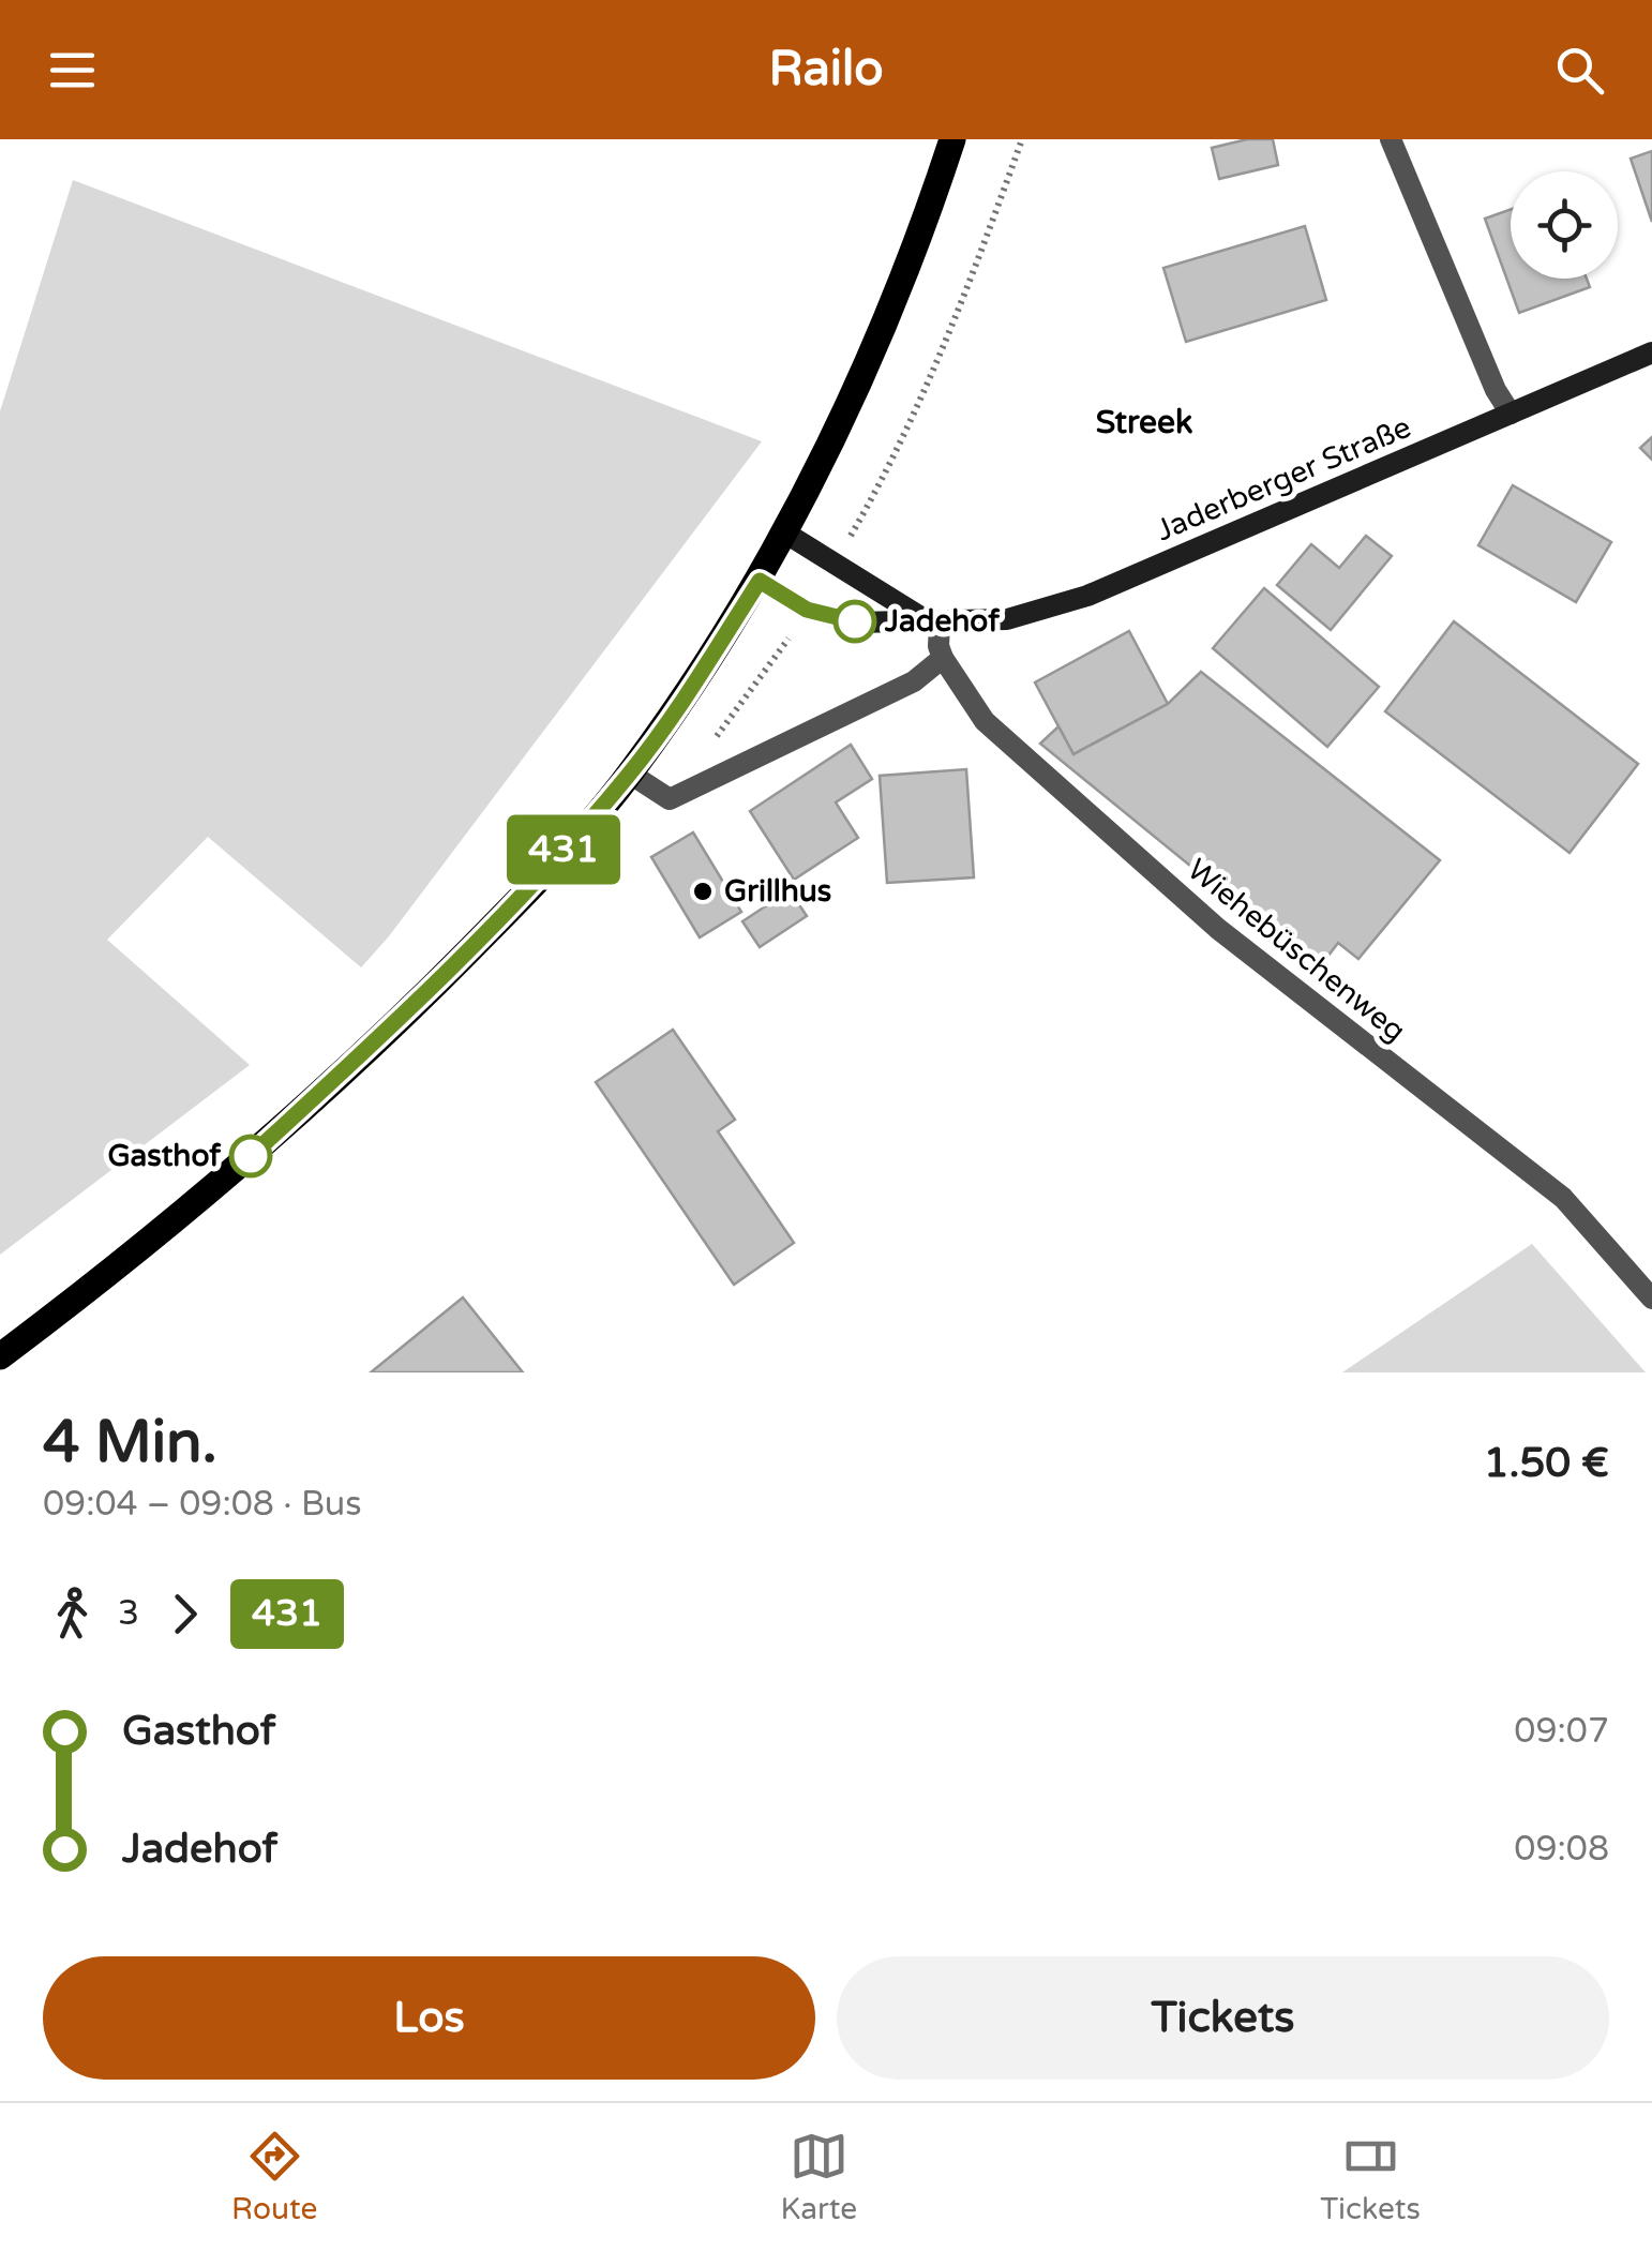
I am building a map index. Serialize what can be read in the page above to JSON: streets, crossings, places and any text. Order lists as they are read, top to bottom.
{
  "streets": {
    "street": ["Jaderberger Straße", "Wiehebüschenweg"]
  },
  "crossings": [
    ["Jaderberger Straße", "Wiehebüschenweg"]
  ],
  "districts": ["Streek"],
  "places": ["Jadehof", "Grillhus", "Gasthof"],
  "lines": ["bus line 431"],
  "page": {
    "header": "Railo",
    "on_map": "431",
    "heading": ["4 Min.", "09:04 – 09:08 · Bus", "1.50 €"],
    "legs": ["3", "431"],
    "list": [
      {
        "name": "Gasthof",
        "value": "09:07"
      },
      {
        "name": "Jadehof",
        "value": "09:08"
      }
    ],
    "buttons": ["Los", "Tickets"],
    "tabs": ["Route", "Karte", "Tickets"]
  }
}
